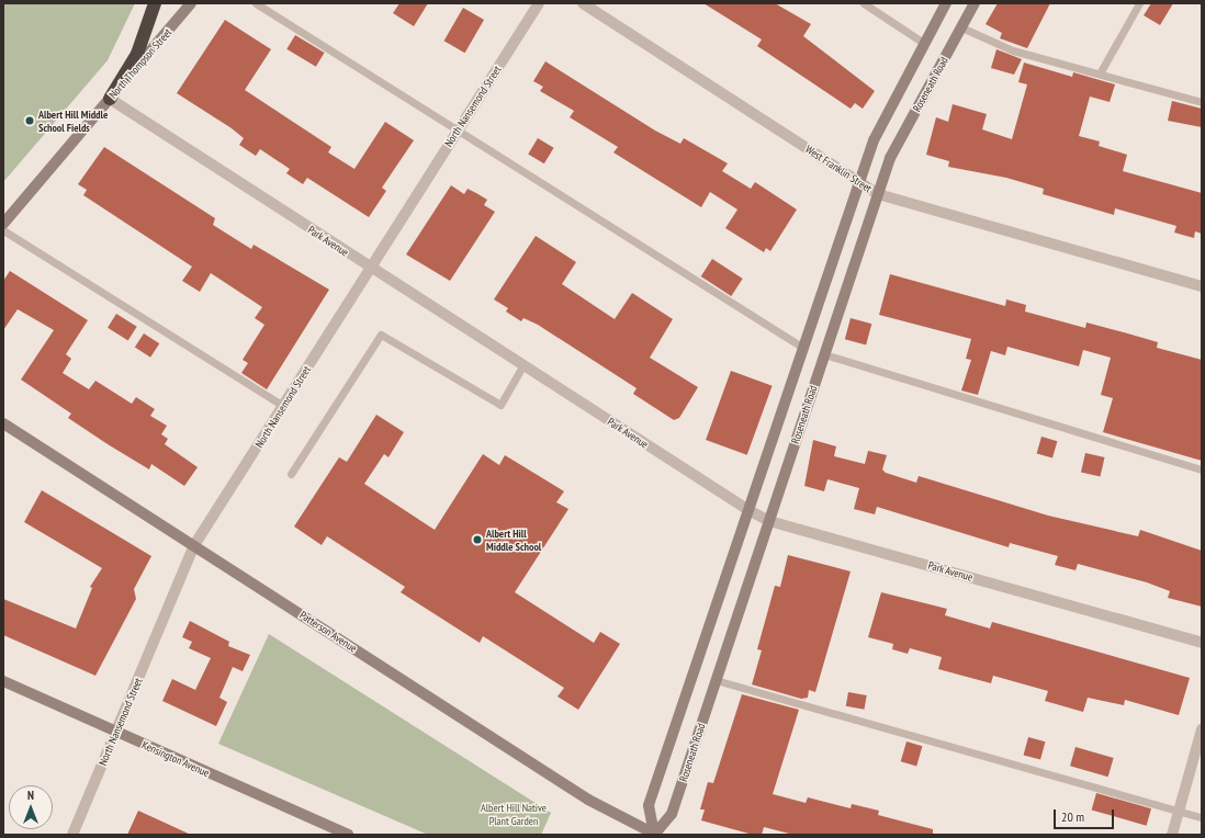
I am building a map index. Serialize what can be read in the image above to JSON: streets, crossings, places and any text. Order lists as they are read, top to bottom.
{
  "streets": {
    "street": [
      "North Thompson Street",
      "Roseneath Road",
      "North Nansemond Street",
      "West Franklin Street",
      "Park Avenue",
      "Patterson Avenue",
      "Kensington Avenue"
    ]
  },
  "crossings": [
    ["North Thompson Street", "Park Avenue"],
    ["Roseneath Road", "West Franklin Street"],
    ["Roseneath Road", "Park Avenue"],
    ["Roseneath Road", "Patterson Avenue"],
    ["North Nansemond Street", "Park Avenue"],
    ["North Nansemond Street", "Patterson Avenue"],
    ["North Nansemond Street", "Kensington Avenue"]
  ],
  "parks": ["Albert Hill Native Plant Garden"],
  "places": ["Albert Hill Middle School Fields", "Albert Hill Middle School"],
  "scale_bar": "20 m",
  "north": "top"
}
